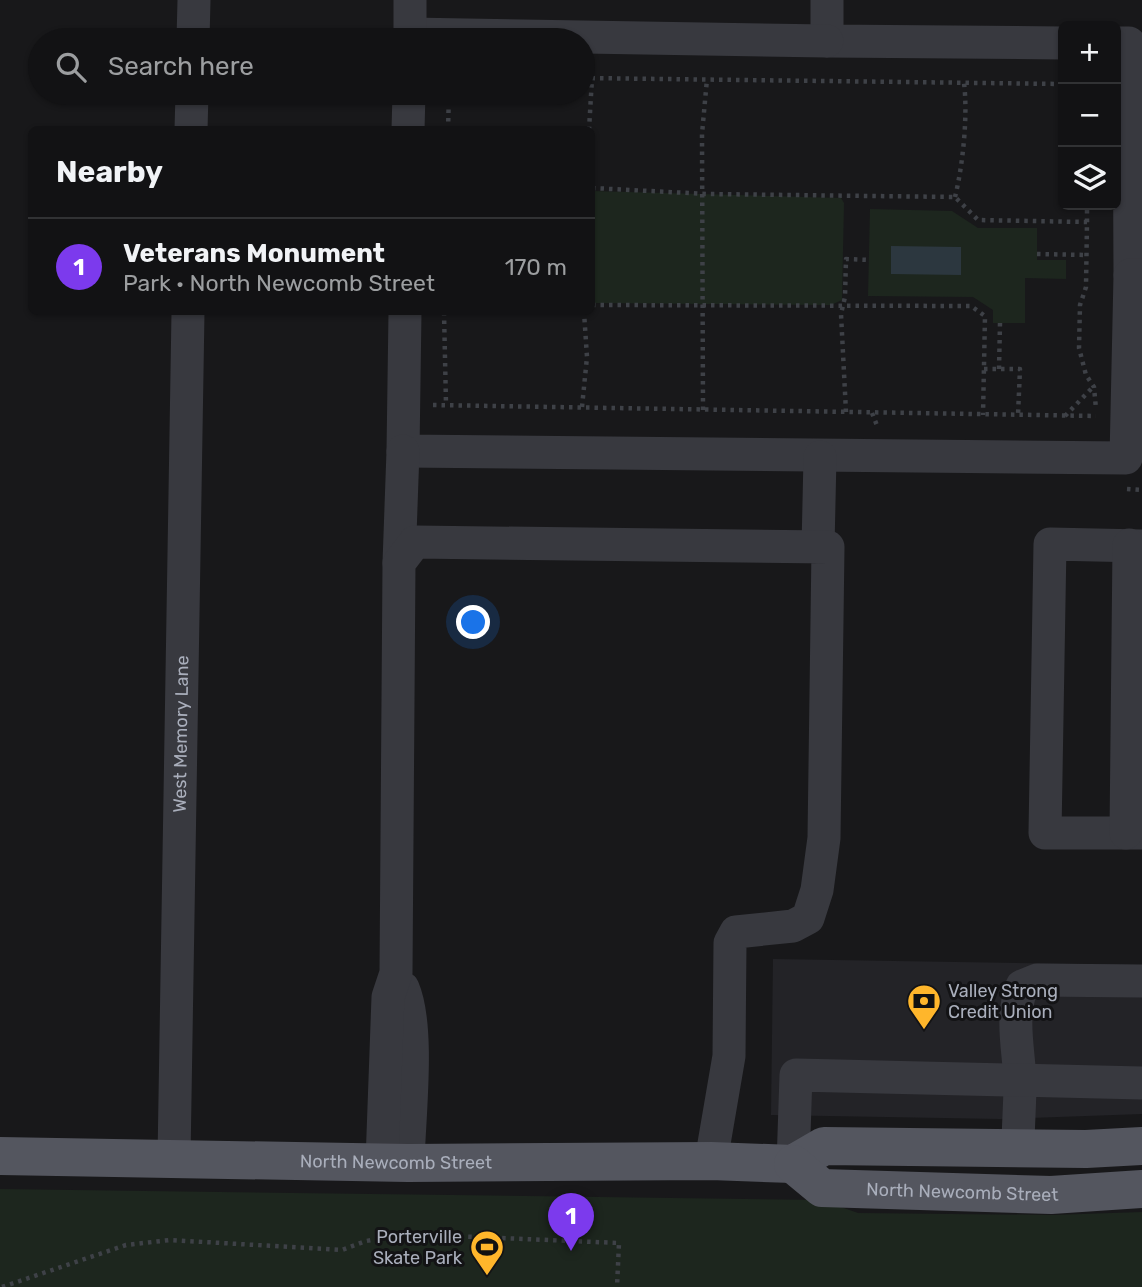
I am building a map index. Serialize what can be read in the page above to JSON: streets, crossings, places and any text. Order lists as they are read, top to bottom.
{
  "streets": {
    "main road": ["North Newcomb Street"],
    "street": ["West Memory Lane"]
  },
  "crossings": [
    ["West Memory Lane", "North Newcomb Street"]
  ],
  "places": {
    "bank": ["Valley Strong Credit Union"],
    "sports": ["Porterville Skate Park"]
  },
  "page": {
    "map_buttons": ["+", "−"],
    "search": "Search here",
    "heading": "Nearby",
    "list": [
      {
        "mark": "1",
        "name": "Veterans Monument",
        "note": "Park · North Newcomb Street",
        "value": "170 m"
      }
    ],
    "pins": "1"
  }
}
